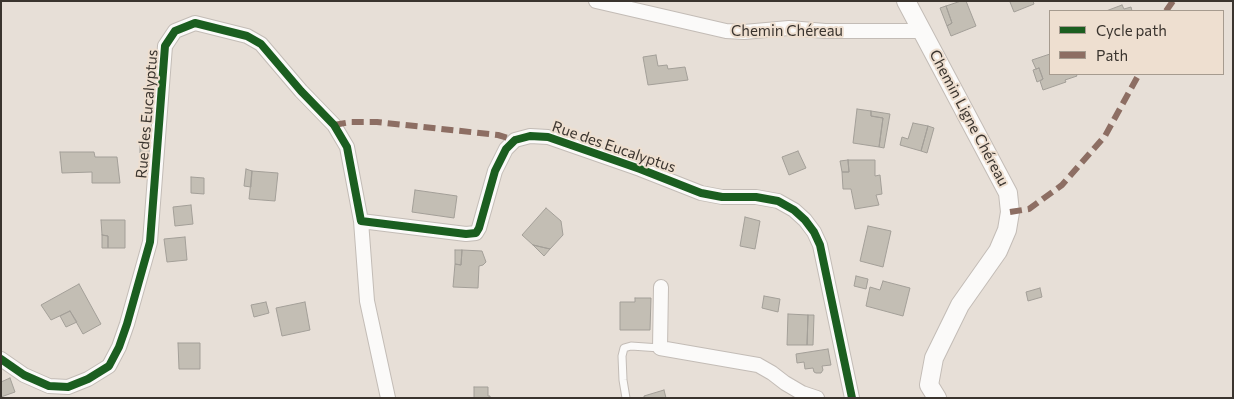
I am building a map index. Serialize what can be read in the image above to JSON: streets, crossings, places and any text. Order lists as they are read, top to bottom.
{
  "streets": {
    "street": ["Chemin Chéreau", "Rue des Eucalyptus", "Chemin Ligne Chéreau"]
  },
  "crossings": [
    ["Chemin Chéreau", "Chemin Ligne Chéreau"]
  ],
  "legend": ["Cycle path", "Path"]
}
